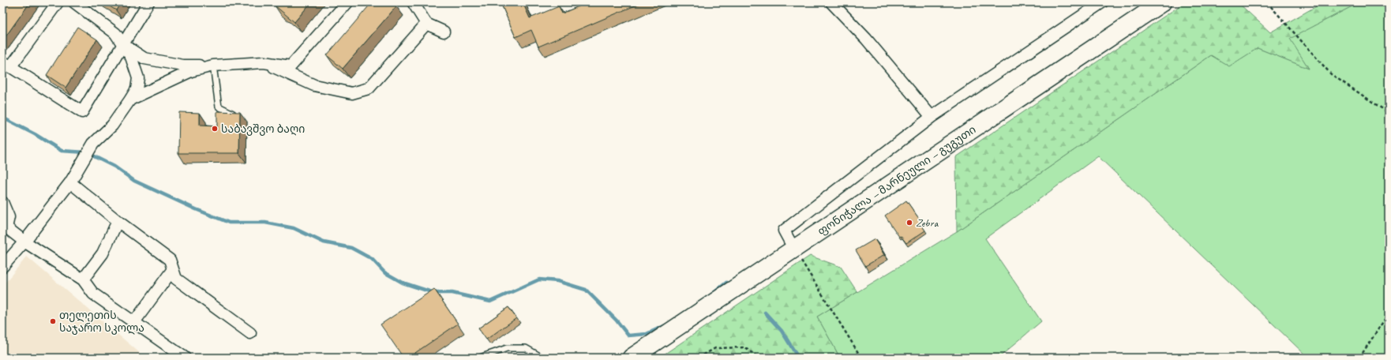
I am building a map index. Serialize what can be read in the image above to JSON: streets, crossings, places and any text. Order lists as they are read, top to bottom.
{
  "streets": {
    "highway": ["ფონიჭალა — მარნეული — გუგუთი"]
  },
  "places": ["საბავშვო ბაღი", "Zebra", "თელეთის საჯარო სკოლა"]
}
